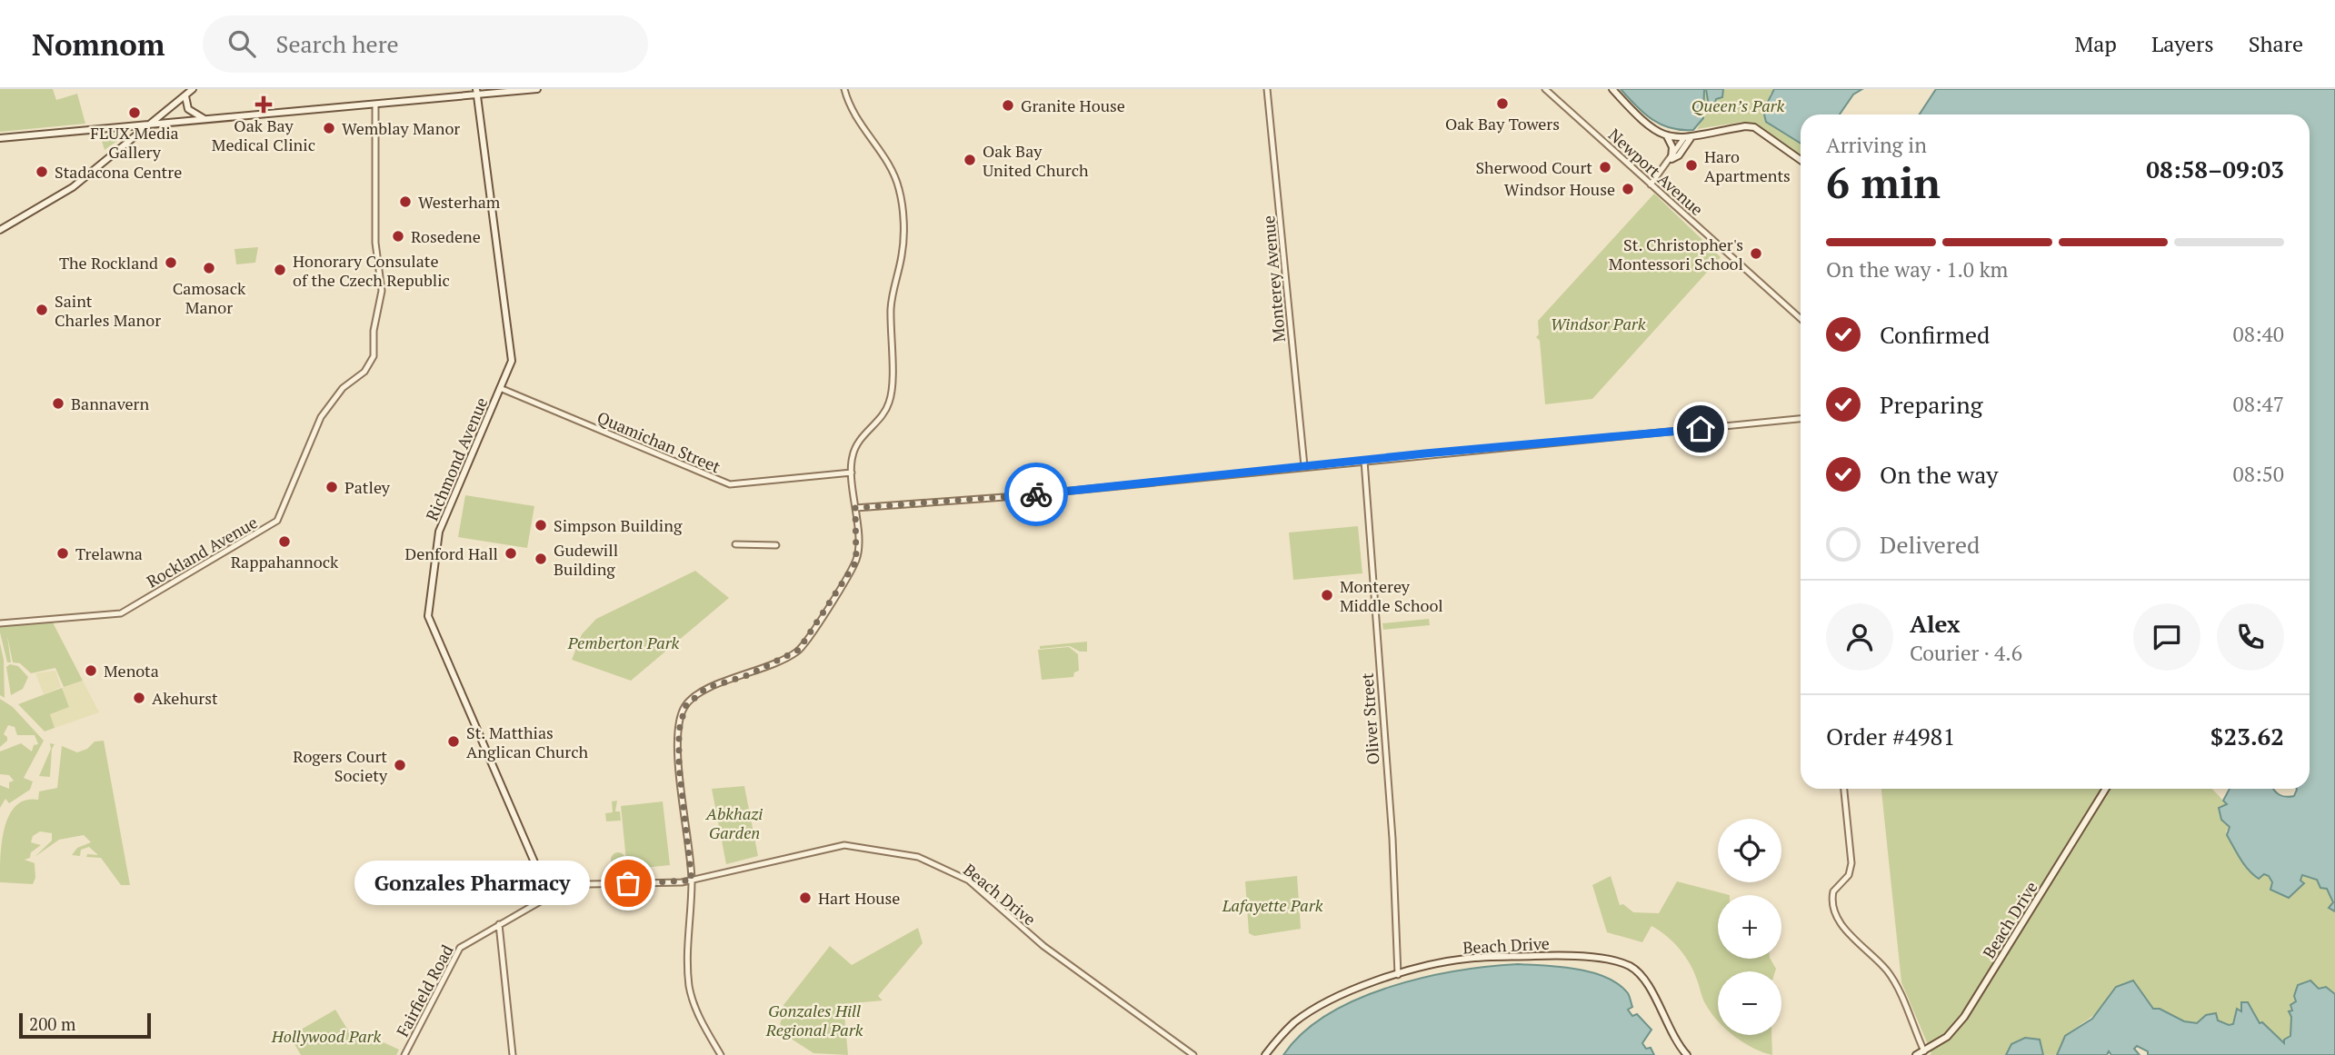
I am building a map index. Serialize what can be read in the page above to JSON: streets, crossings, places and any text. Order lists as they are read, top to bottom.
{
  "streets": {
    "main road": ["Richmond Avenue", "Beach Drive"],
    "street": [
      "Newport Avenue",
      "Monterey Avenue",
      "Quamichan Street",
      "Rockland Avenue",
      "Oliver Street",
      "Fairfield Road"
    ]
  },
  "crossings": [
    ["Quamichan Street", "Richmond Avenue"],
    ["Richmond Avenue", "Fairfield Road"],
    ["Oliver Street", "Beach Drive"],
    ["Beach Drive", "Fairfield Road"]
  ],
  "parks": [
    "Queen’s Park",
    "Windsor Park",
    "Pemberton Park",
    "Abkhazi Garden",
    "Lafayette Park",
    "Gonzales Hill Regional Park",
    "Hollywood Park"
  ],
  "places": {
    "other": [
      "Oak Bay Towers",
      "Granite House",
      "FLUX Media Gallery",
      "Wemblay Manor",
      "Oak Bay United Church",
      "Haro Apartments",
      "Sherwood Court",
      "Stadacona Centre",
      "Windsor House",
      "Westerham",
      "Rosedene",
      "St. Christopher's Montessori School",
      "The Rockland",
      "Camosack Manor",
      "Honorary Consulate of the Czech Republic",
      "Saint Charles Manor",
      "Bannavern",
      "Patley",
      "Simpson Building",
      "Rappahannock",
      "Trelawna",
      "Denford Hall",
      "Gudewill Building",
      "Monterey Middle School",
      "Menota",
      "Akehurst",
      "St. Matthias Anglican Church",
      "Rogers Court Society",
      "Gonzales Pharmacy",
      "Hart House"
    ],
    "health": ["Oak Bay Medical Clinic"]
  },
  "scale_bar": "200 m",
  "page": {
    "header": "Nomnom",
    "search": "Search here",
    "nav": ["Map", "Layers", "Share"],
    "heading": ["6 min", "Arriving in", "08:58–09:03"],
    "panel": [
      "Alex",
      "Courier · 4.6",
      "Order #4981",
      "$23.62"
    ],
    "bar": "On the way · 1.0 km",
    "list": [
      ["Confirmed", "08:40"],
      ["Preparing", "08:47"],
      ["On the way", "08:50"],
      "Delivered"
    ],
    "map_buttons": ["+", "−"],
    "bubble": "Gonzales Pharmacy",
    "scale": "200 m"
  }
}
